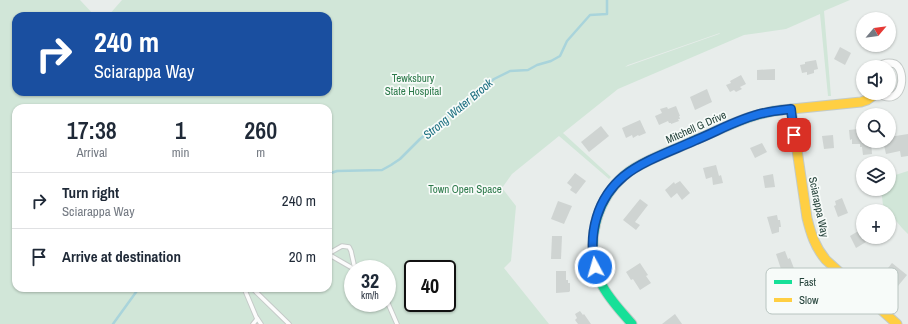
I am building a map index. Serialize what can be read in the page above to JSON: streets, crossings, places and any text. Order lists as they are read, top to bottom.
{
  "streets": {
    "street": ["Mitchell G Drive", "Sciarappa Way"]
  },
  "crossings": [
    ["Mitchell G Drive", "Sciarappa Way"]
  ],
  "water": ["Strong Water Brook"],
  "parks": ["Tewksbury State Hospital", "Town Open Space"],
  "legend": ["Fast", "Slow"],
  "north": "top right",
  "page": {
    "map_buttons": "+",
    "turn": ["240 m", "Sciarappa Way"],
    "eta": [
      "17:38",
      "Arrival",
      "1",
      "min",
      "260",
      "m"
    ],
    "list": [
      {
        "name": "Turn right",
        "note": "Sciarappa Way",
        "value": "240 m"
      },
      {
        "name": "Arrive at destination",
        "value": "20 m"
      }
    ],
    "speed": "32 km/h",
    "limit": "40"
  }
}
